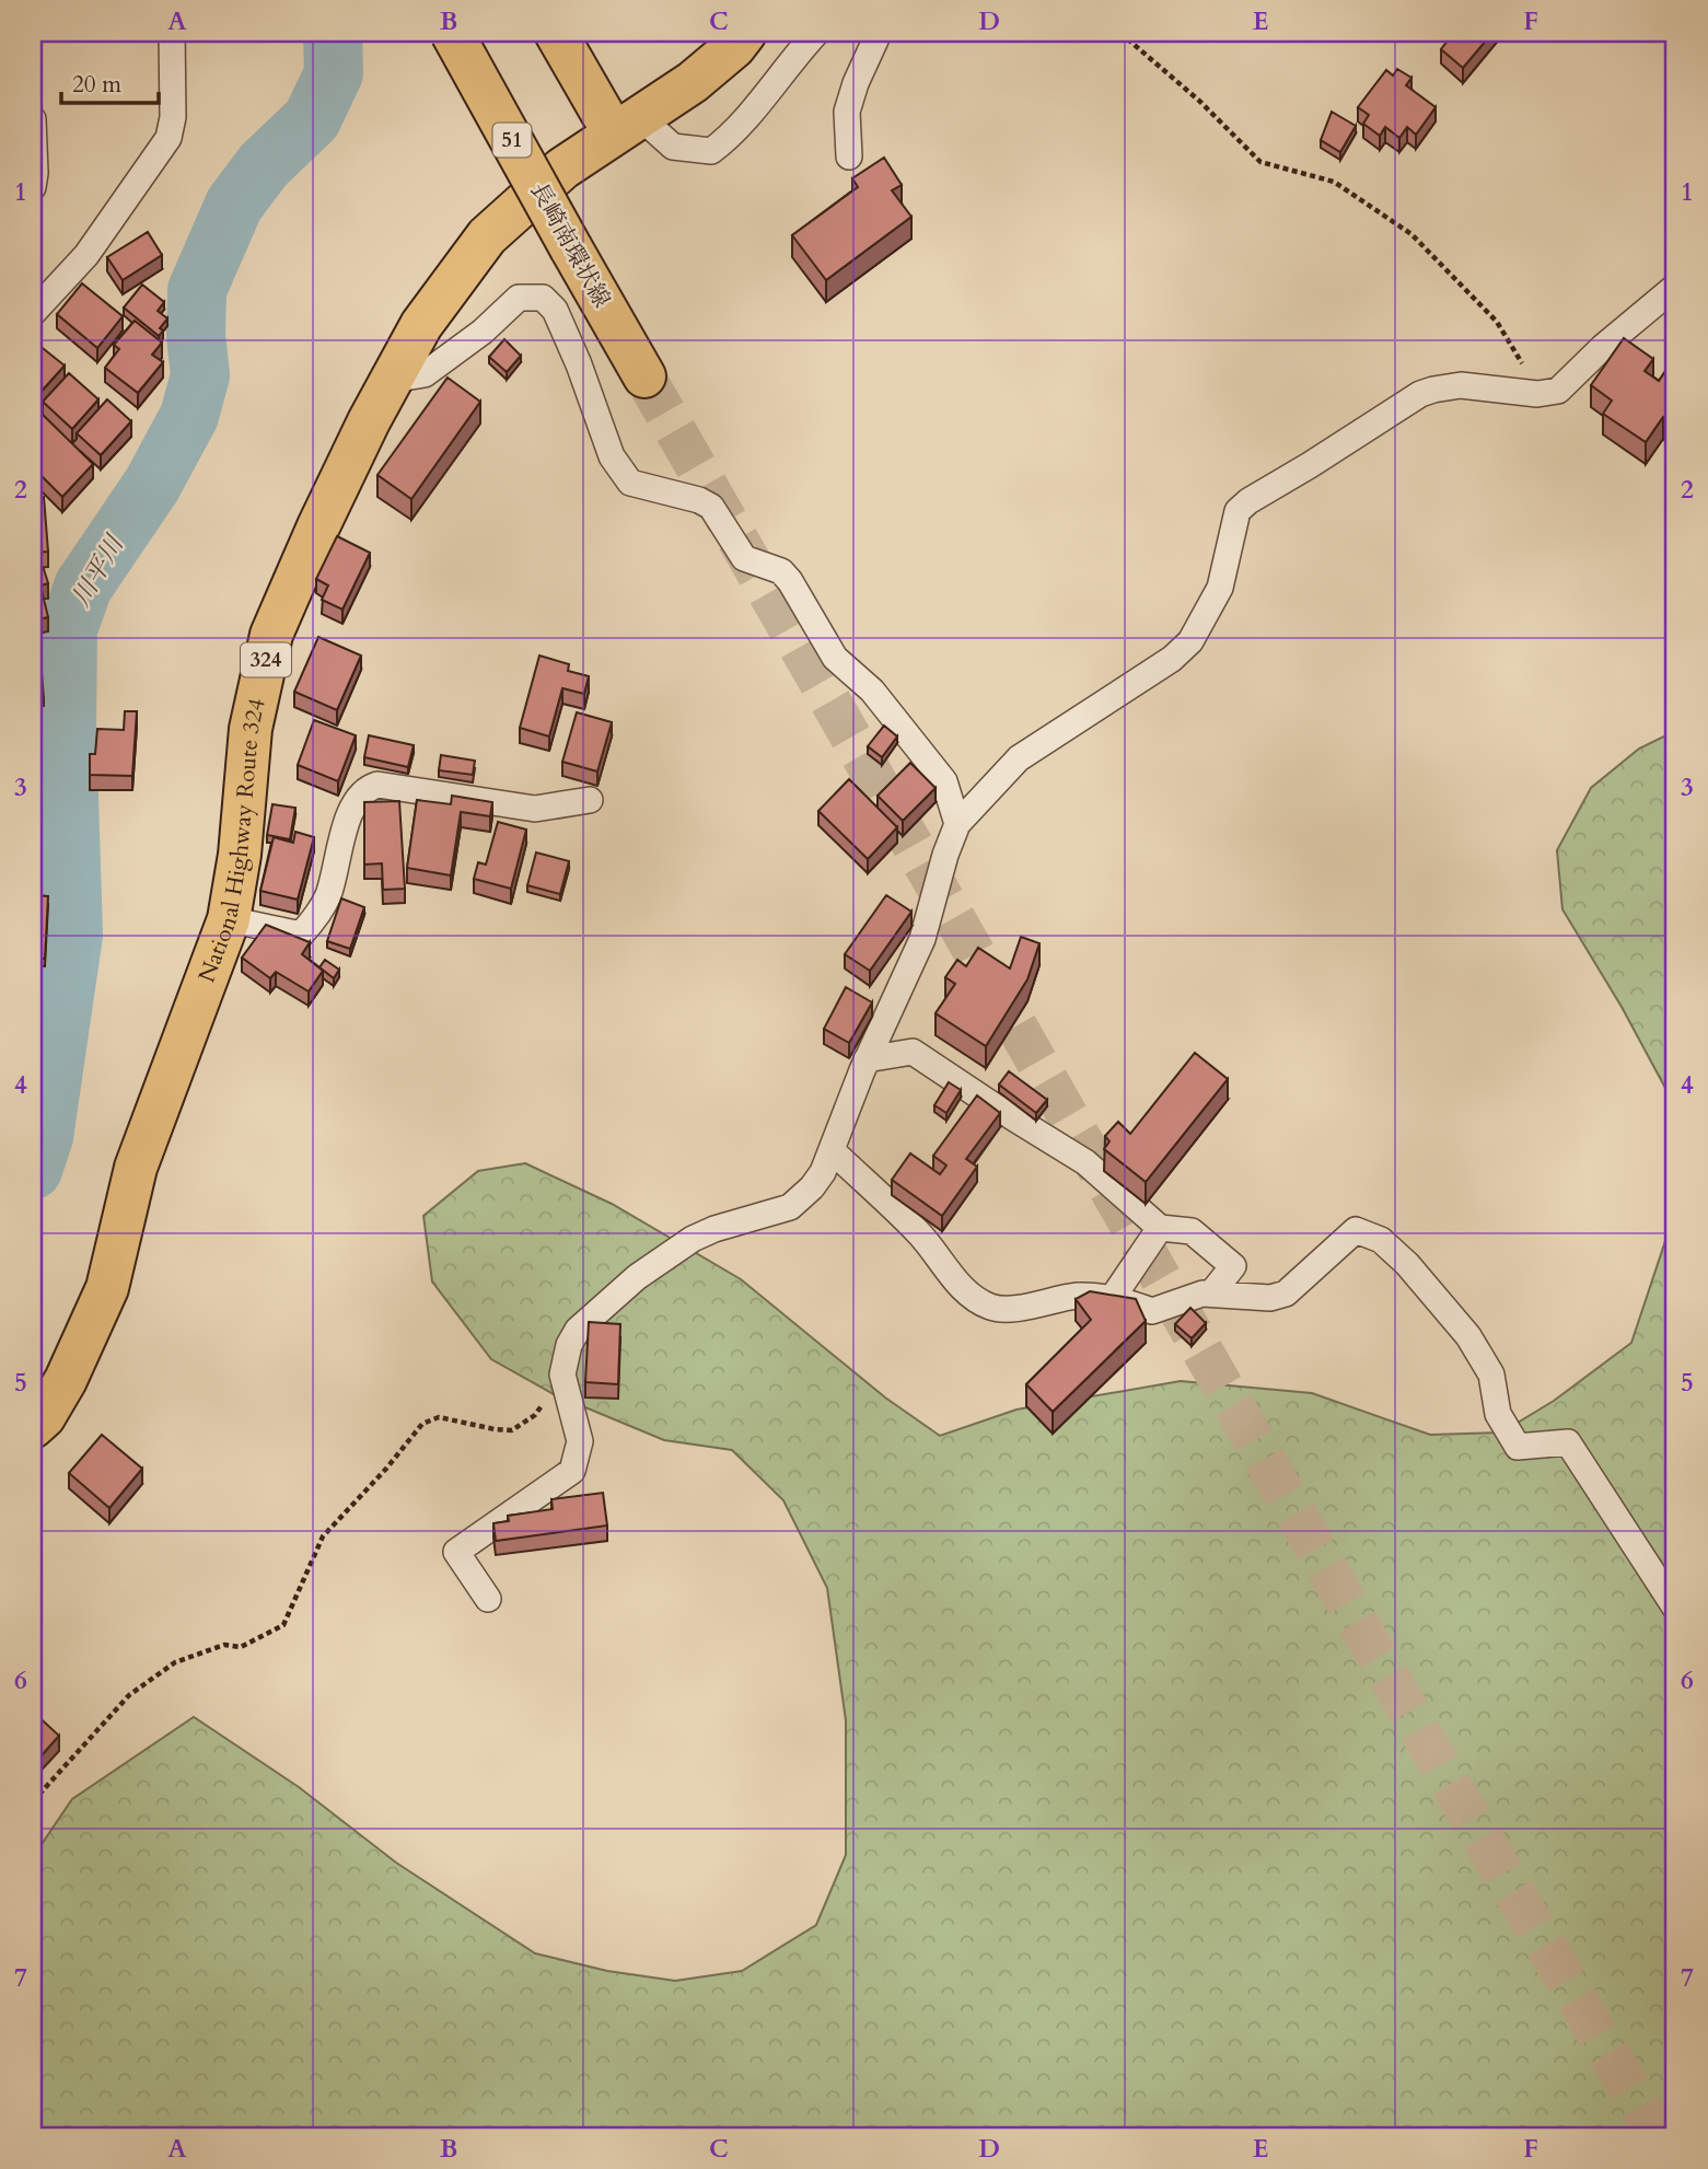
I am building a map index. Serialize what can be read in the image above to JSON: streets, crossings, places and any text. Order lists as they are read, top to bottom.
{
  "streets": {
    "highway": [
      "51",
      "長崎南環状線",
      "324",
      "National Highway Route 324"
    ]
  },
  "water": ["川平川"],
  "scale_bar": "20 m",
  "grid": {
    "columns": [
      "A",
      "B",
      "C",
      "D",
      "E",
      "F"
    ],
    "rows": [
      "1",
      "2",
      "3",
      "4",
      "5",
      "6",
      "7"
    ]
  }
}
